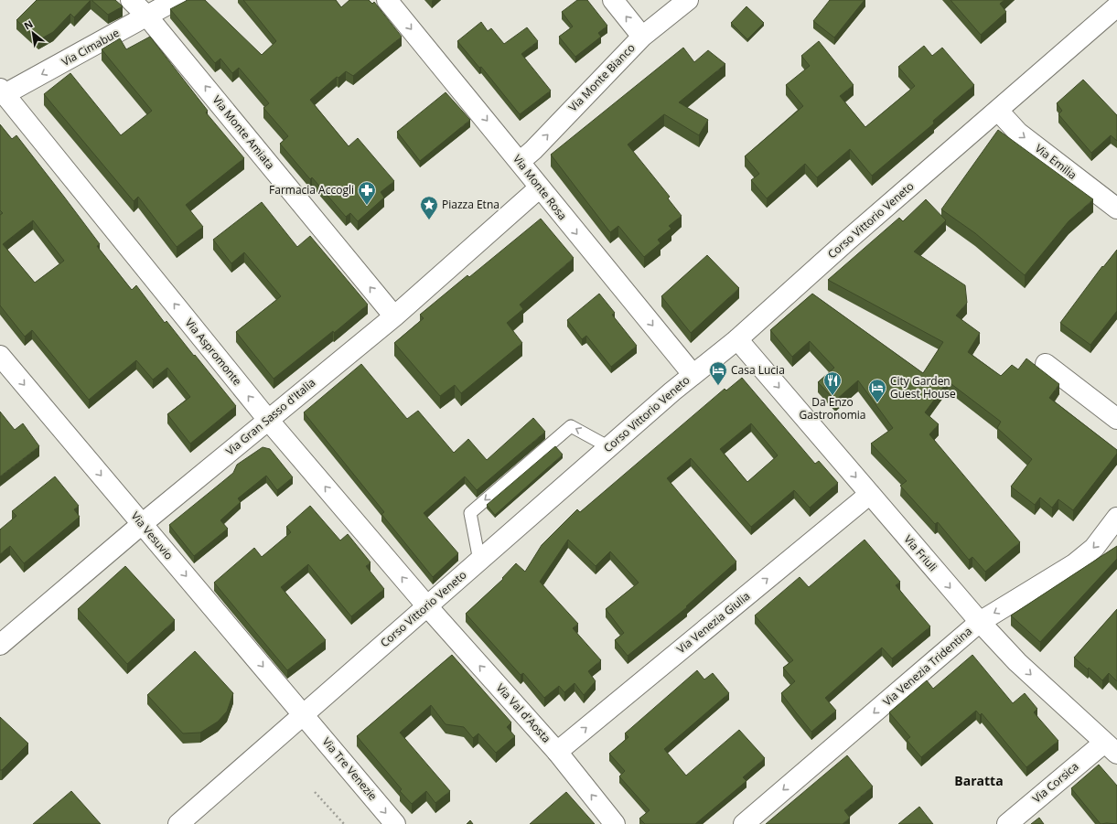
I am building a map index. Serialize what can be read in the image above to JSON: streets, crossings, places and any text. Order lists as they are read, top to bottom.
{
  "streets": {
    "street": [
      "Via Cimabue",
      "Via Monte Bianco",
      "Via Monte Amiata",
      "Via Emilia",
      "Via Monte Rosa",
      "Corso Vittorio Veneto",
      "Via Aspromonte",
      "Via Gran Sasso d'Italia",
      "Via Vesuvio",
      "Via Friuli",
      "Via Venezia Giulia",
      "Via Venezia Tridentina",
      "Via Val d'Aosta",
      "Via Tre Venezie",
      "Via Corsica"
    ]
  },
  "crossings": [
    ["Via Cimabue", "Via Monte Amiata"],
    ["Via Cimabue", "Via Aspromonte"],
    ["Via Monte Bianco", "Via Monte Rosa"],
    ["Via Monte Amiata", "Via Gran Sasso d'Italia"],
    ["Via Emilia", "Corso Vittorio Veneto"],
    ["Via Monte Rosa", "Corso Vittorio Veneto"],
    ["Via Monte Rosa", "Via Gran Sasso d'Italia"],
    ["Corso Vittorio Veneto", "Via Aspromonte"],
    ["Corso Vittorio Veneto", "Via Vesuvio"],
    ["Corso Vittorio Veneto", "Via Friuli"],
    ["Corso Vittorio Veneto", "Via Val d'Aosta"],
    ["Corso Vittorio Veneto", "Via Tre Venezie"],
    ["Via Aspromonte", "Via Gran Sasso d'Italia"],
    ["Via Aspromonte", "Via Val d'Aosta"],
    ["Via Gran Sasso d'Italia", "Via Vesuvio"],
    ["Via Vesuvio", "Via Tre Venezie"],
    ["Via Friuli", "Via Venezia Giulia"],
    ["Via Friuli", "Via Venezia Tridentina"],
    ["Via Friuli", "Via Corsica"],
    ["Via Venezia Giulia", "Via Val d'Aosta"]
  ],
  "one_way": [
    "Via Cimabue",
    "Via Monte Bianco",
    "Via Monte Amiata",
    "Via Emilia",
    "Via Monte Rosa",
    "Via Aspromonte",
    "Via Vesuvio",
    "Via Friuli",
    "Via Venezia Giulia",
    "Via Venezia Tridentina",
    "Via Val d'Aosta",
    "Via Tre Venezie"
  ],
  "districts": ["Baratta"],
  "places": {
    "pharmacy": ["Farmacia Accogli"],
    "place": ["Piazza Etna"],
    "hotel": ["Casa Lucia", "City Garden Guest House"],
    "restaurant": ["Da Enzo Gastronomia"]
  },
  "north": "top left"
}
